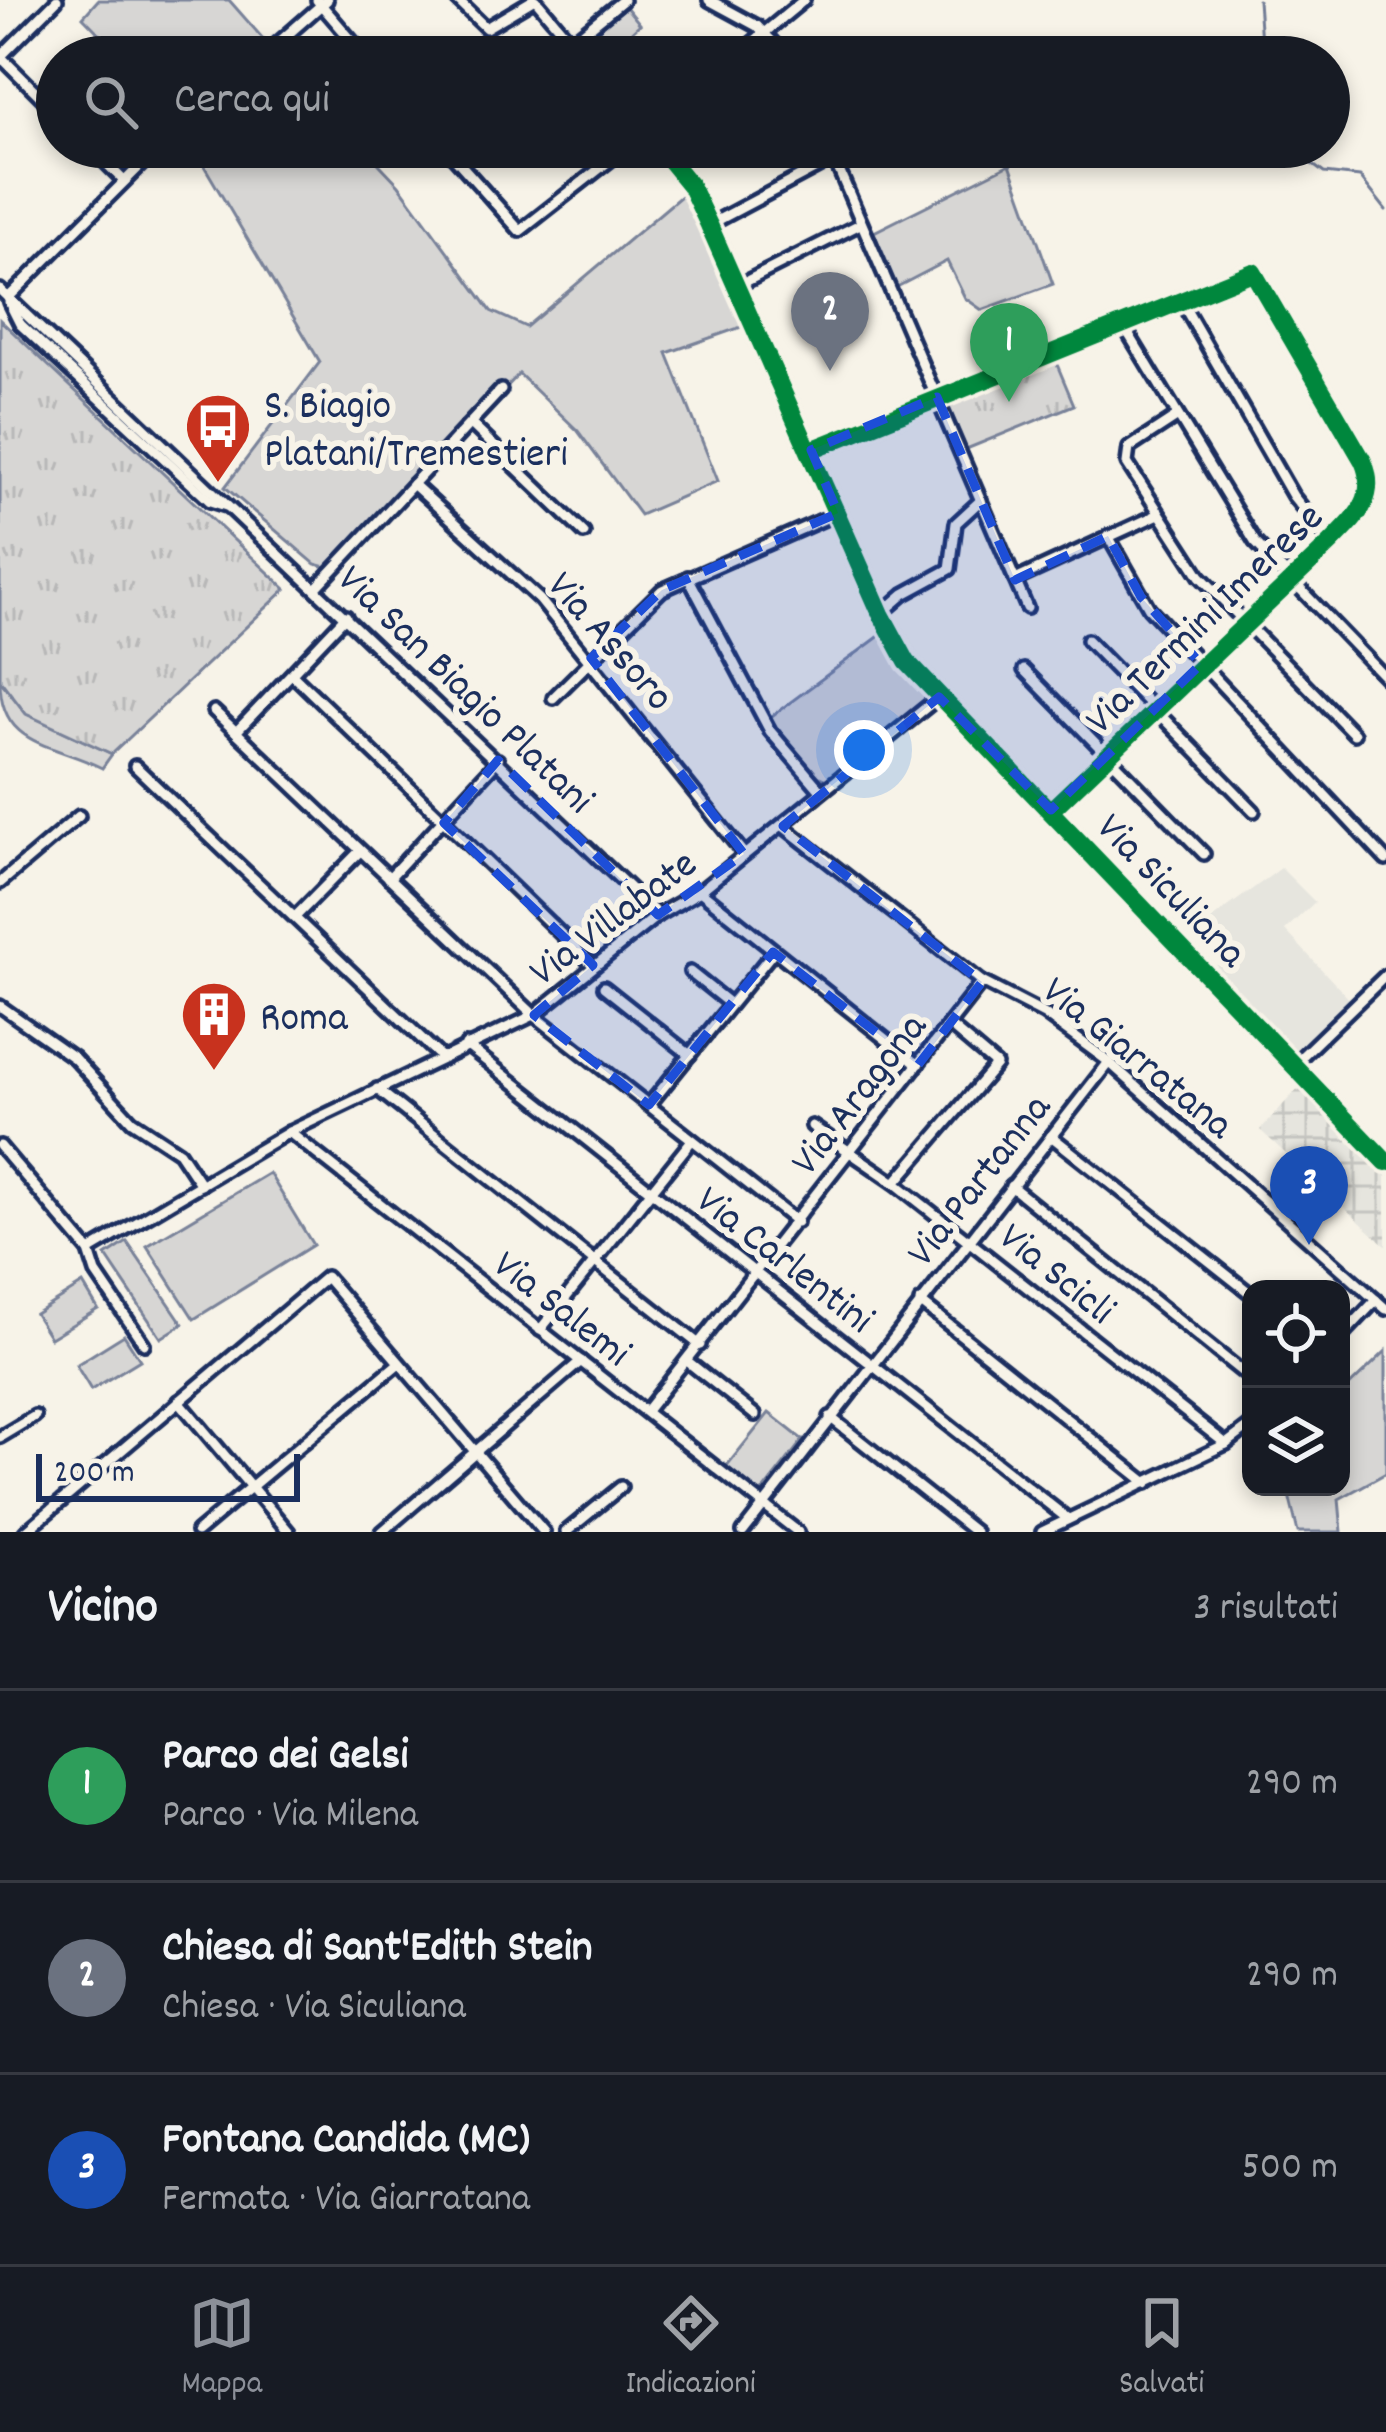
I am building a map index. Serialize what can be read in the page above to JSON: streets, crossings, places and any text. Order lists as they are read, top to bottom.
{
  "streets": {
    "street": [
      "Via Termini Imerese",
      "Via Assoro",
      "Via San Biagio Platani",
      "Via Siculiana",
      "Via Villabate",
      "Via Giarratana",
      "Via Aragona",
      "Via Partanna",
      "Via Carlentini",
      "Via Scicli",
      "Via Salemi"
    ]
  },
  "crossings": [
    ["Via Termini Imerese", "Via Siculiana"],
    ["Via Assoro", "Via Villabate"],
    ["Via San Biagio Platani", "Via Villabate"],
    ["Via Siculiana", "Via Villabate"],
    ["Via Villabate", "Via Giarratana"],
    ["Via Villabate", "Via Carlentini"],
    ["Via Villabate", "Via Salemi"],
    ["Via Giarratana", "Via Aragona"],
    ["Via Giarratana", "Via Partanna"],
    ["Via Aragona", "Via Carlentini"],
    ["Via Aragona", "Via Scicli"],
    ["Via Aragona", "Via Salemi"],
    ["Via Partanna", "Via Carlentini"],
    ["Via Partanna", "Via Scicli"],
    ["Via Partanna", "Via Salemi"]
  ],
  "places": {
    "bus stop": ["S. Biagio Platani/Tremestieri"],
    "building": ["Roma"]
  },
  "scale_bar": "200 m",
  "page": {
    "search": "Cerca qui",
    "pins": ["2", "1", "3"],
    "scale": "200 m",
    "heading": ["Vicino", "3 risultati"],
    "list": [
      {
        "mark": "1",
        "name": "Parco dei Gelsi",
        "note": "Parco · Via Milena",
        "value": "290 m"
      },
      {
        "mark": "2",
        "name": "Chiesa di Sant'Edith Stein",
        "note": "Chiesa · Via Siculiana",
        "value": "290 m"
      },
      {
        "mark": "3",
        "name": "Fontana Candida (MC)",
        "note": "Fermata · Via Giarratana",
        "value": "500 m"
      }
    ],
    "nav": ["Mappa", "Indicazioni", "Salvati"]
  }
}
